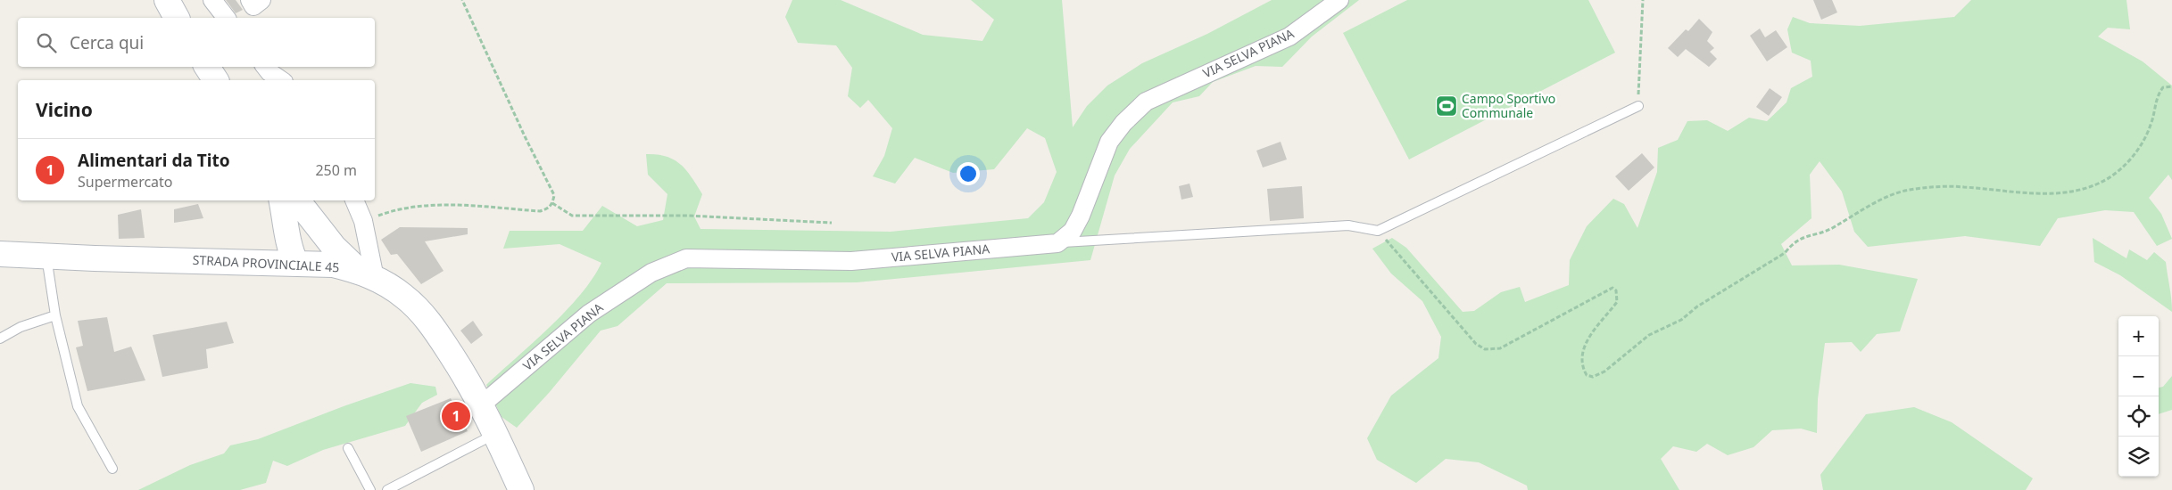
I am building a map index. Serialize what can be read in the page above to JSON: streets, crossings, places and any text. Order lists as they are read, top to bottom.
{
  "streets": {
    "main road": ["STRADA PROVINCIALE 45"],
    "street": ["VIA SELVA PIANA"]
  },
  "crossings": [
    ["VIA SELVA PIANA", "STRADA PROVINCIALE 45"]
  ],
  "places": {
    "sports": ["Campo Sportivo Communale"]
  },
  "page": {
    "search": "Cerca qui",
    "heading": "Vicino",
    "list": [
      {
        "mark": "1",
        "name": "Alimentari da Tito",
        "note": "Supermercato",
        "value": "250 m"
      }
    ],
    "map_buttons": ["+", "−"],
    "pins": "1"
  }
}
